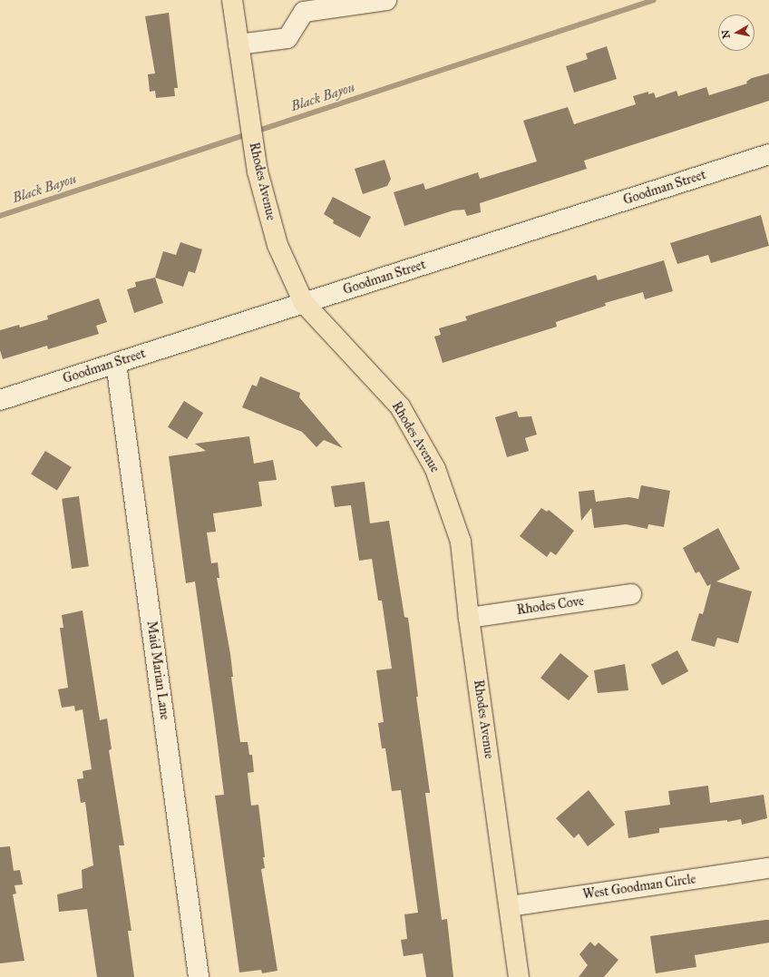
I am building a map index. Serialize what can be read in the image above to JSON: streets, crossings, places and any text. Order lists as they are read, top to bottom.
{
  "streets": {
    "main road": ["Rhodes Avenue"],
    "street": [
      "Goodman Street",
      "Rhodes Cove",
      "Maid Marian Lane",
      "West Goodman Circle"
    ]
  },
  "crossings": [
    ["Rhodes Avenue", "Goodman Street"],
    ["Rhodes Avenue", "Rhodes Cove"],
    ["Rhodes Avenue", "West Goodman Circle"],
    ["Goodman Street", "Maid Marian Lane"]
  ],
  "water": ["Black Bayou"],
  "north": "left"
}
